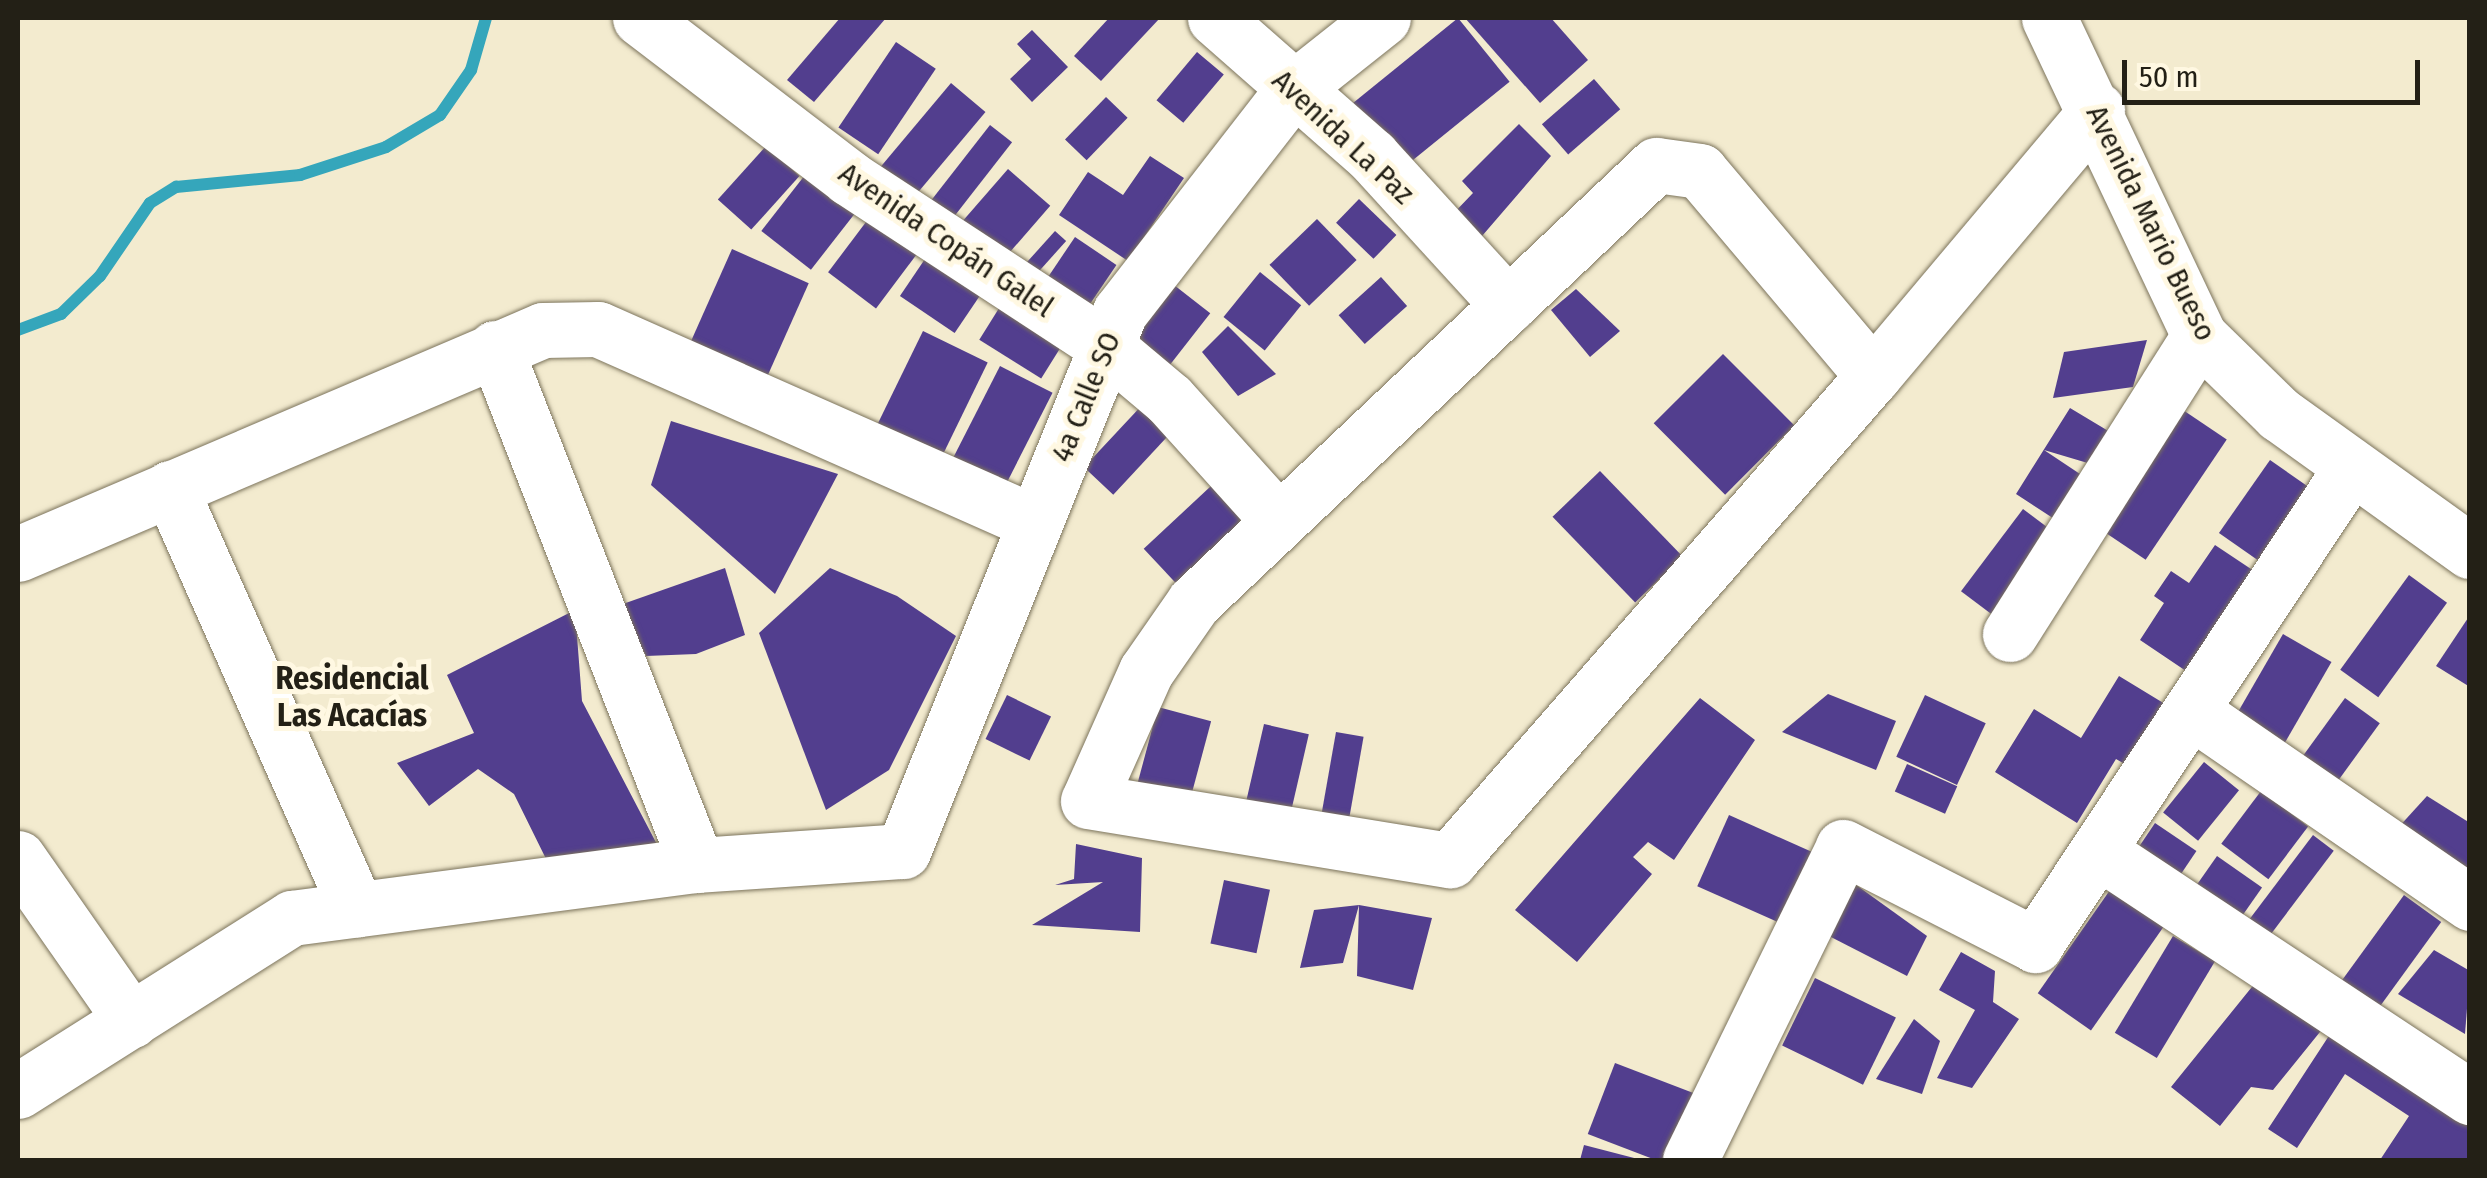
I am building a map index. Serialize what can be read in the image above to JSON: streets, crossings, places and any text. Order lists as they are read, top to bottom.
{
  "streets": {
    "street": [
      "Avenida La Paz",
      "Avenida Mario Bueso",
      "Avenida Copán Galel",
      "4a Calle SO"
    ]
  },
  "crossings": [
    ["Avenida La Paz", "4a Calle SO"],
    ["Avenida Copán Galel", "4a Calle SO"]
  ],
  "districts": ["Residencial Las Acacías"],
  "scale_bar": "50 m"
}
